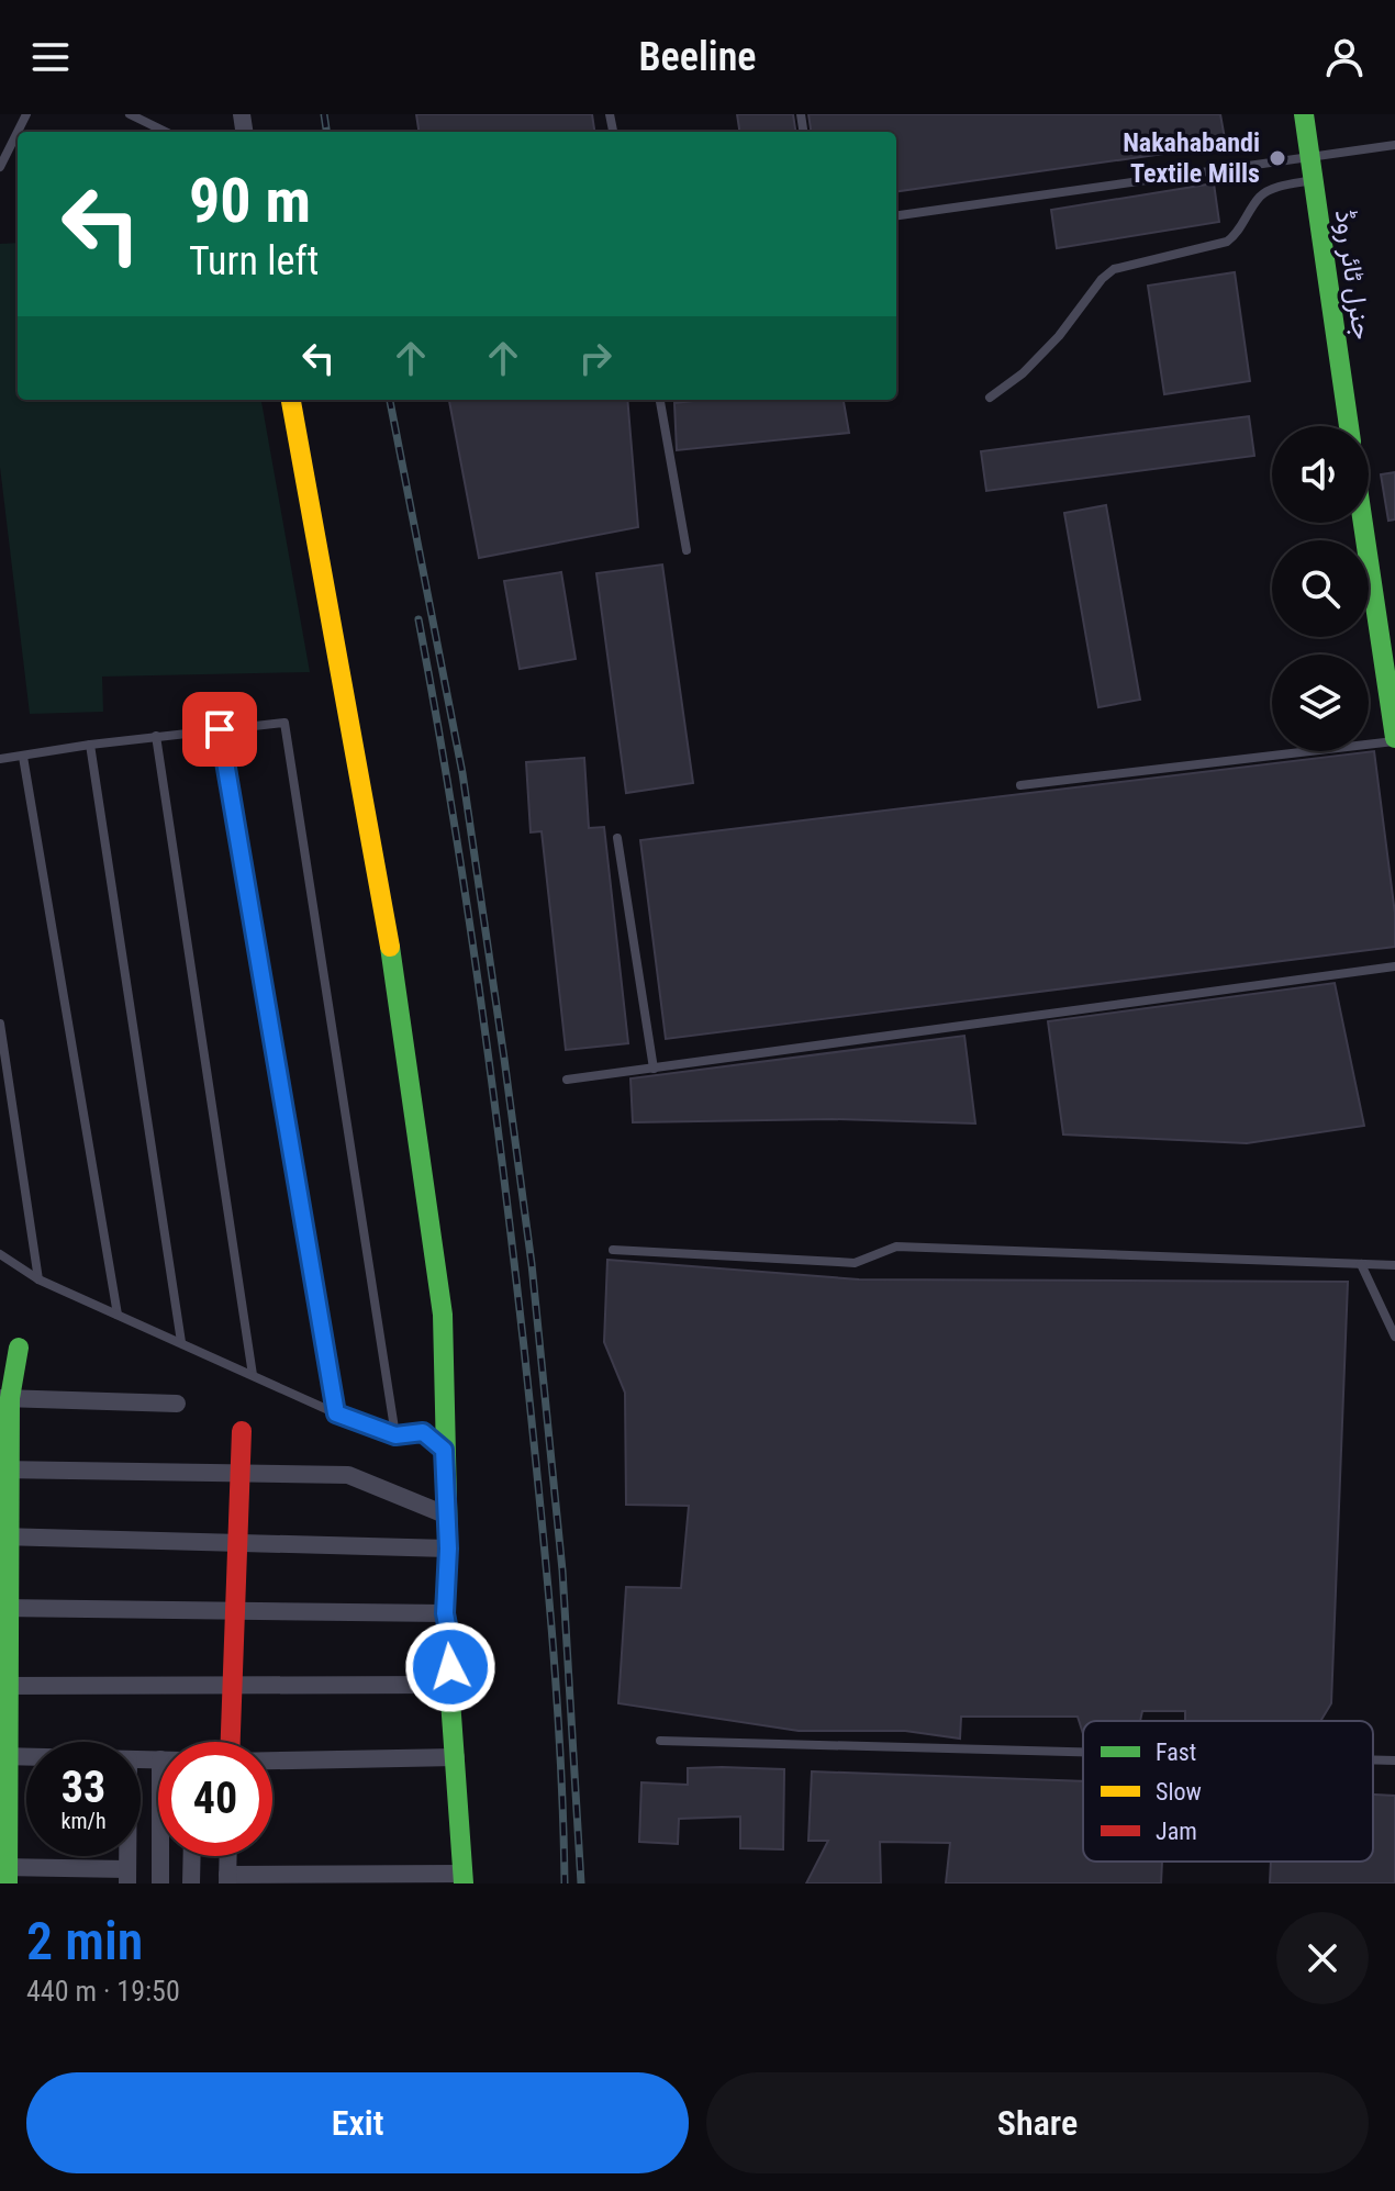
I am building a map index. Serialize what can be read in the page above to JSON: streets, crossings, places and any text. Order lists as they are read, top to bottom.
{
  "streets": {
    "street": ["جنرل ٹائر روڈ"]
  },
  "places": ["Nakahabandi Textile Mills"],
  "legend": ["Fast", "Slow", "Jam"],
  "page": {
    "header": "Beeline",
    "turn": ["90 m", "Turn left"],
    "speed": "33 km/h",
    "limit": "40",
    "heading": ["2 min", "440 m · 19:50"],
    "buttons": ["Exit", "Share"]
  }
}
